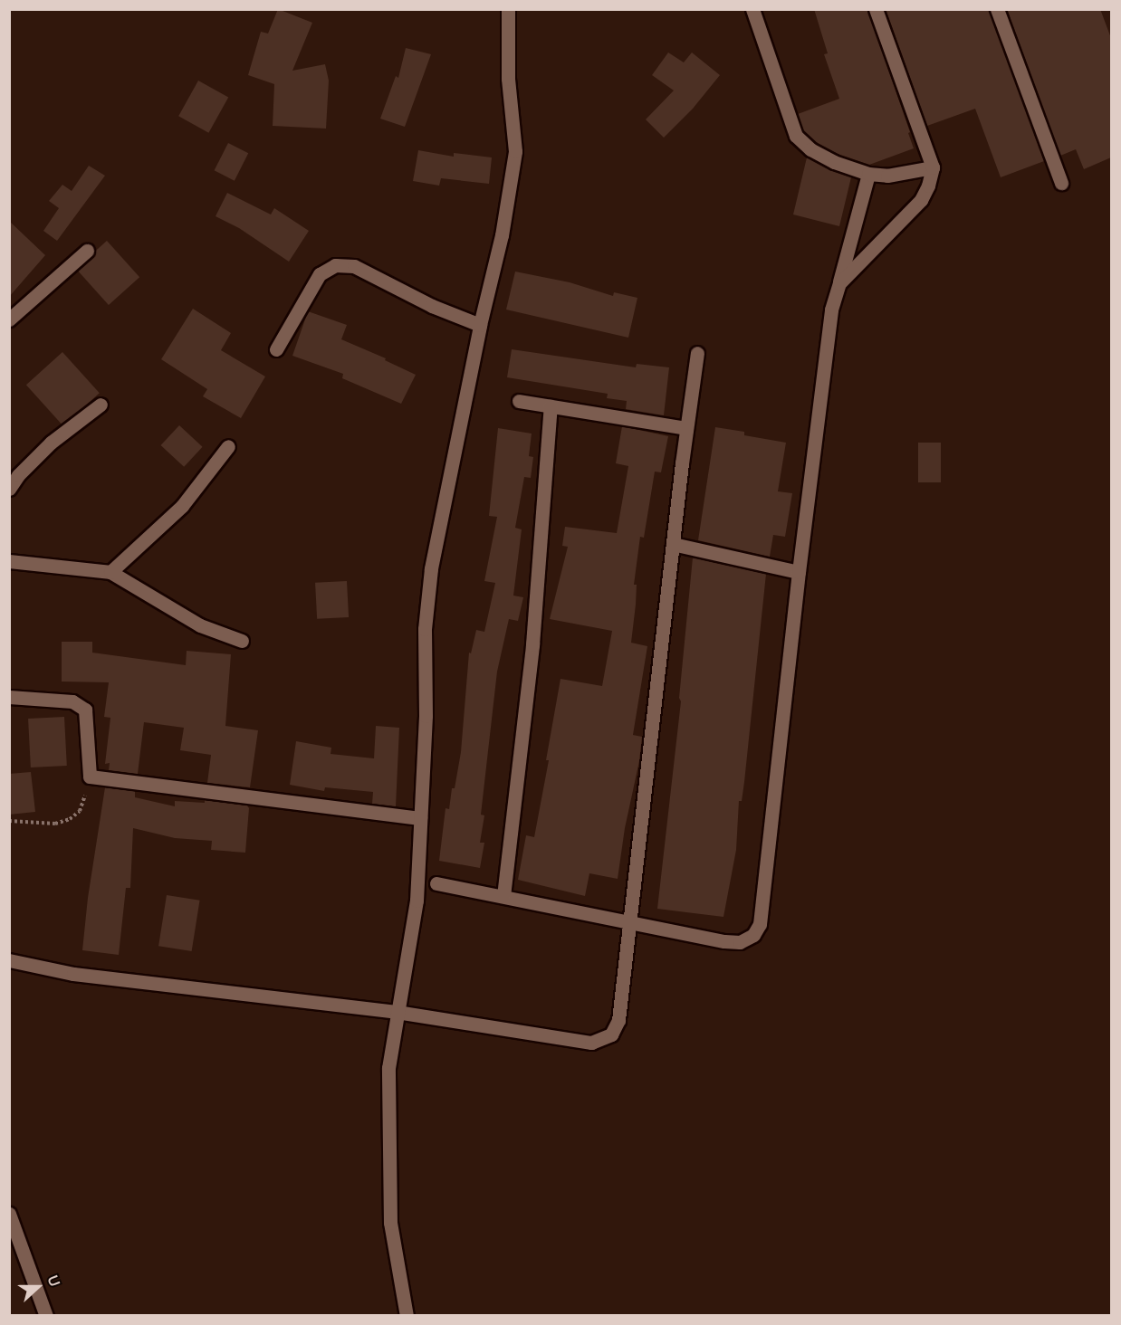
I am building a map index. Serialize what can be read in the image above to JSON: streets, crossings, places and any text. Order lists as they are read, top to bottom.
{
  "north": "right"
}
